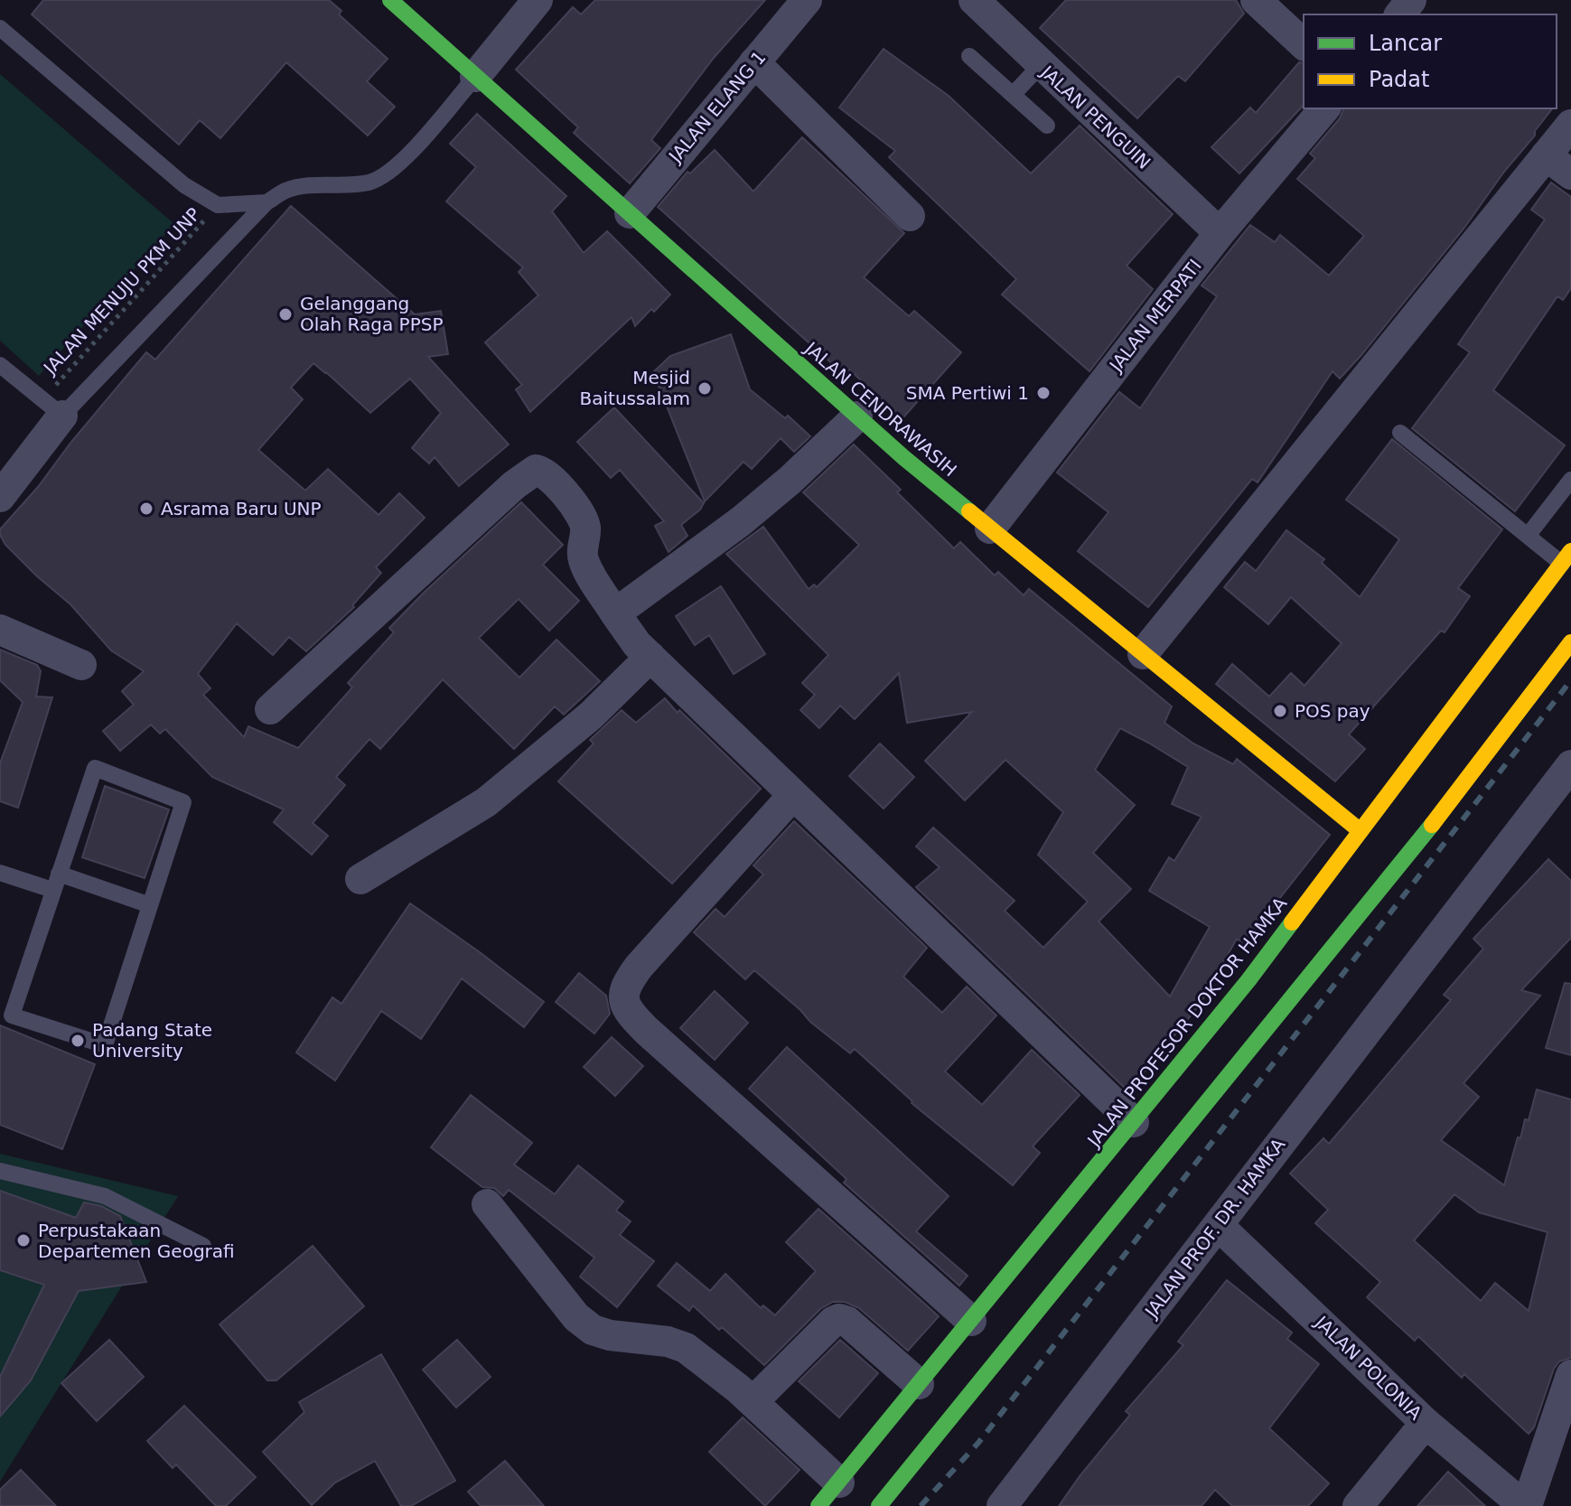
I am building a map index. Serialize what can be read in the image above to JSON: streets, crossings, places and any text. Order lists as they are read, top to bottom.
{
  "streets": {
    "main road": ["JALAN CENDRAWASIH", "JALAN PROFESOR DOKTOR HAMKA"],
    "street": [
      "JALAN ELANG 1",
      "JALAN PENGUIN",
      "JALAN MERPATI",
      "JALAN PROF. DR. HAMKA",
      "JALAN POLONIA"
    ],
    "path": ["JALAN MENUJU PKM UNP"]
  },
  "crossings": [
    ["JALAN ELANG 1", "JALAN CENDRAWASIH"],
    ["JALAN PENGUIN", "JALAN MERPATI"],
    ["JALAN MERPATI", "JALAN CENDRAWASIH"],
    ["JALAN CENDRAWASIH", "JALAN PROFESOR DOKTOR HAMKA"],
    ["JALAN PROF. DR. HAMKA", "JALAN POLONIA"]
  ],
  "places": [
    "Gelanggang Olah Raga PPSP",
    "Mesjid Baitussalam",
    "SMA Pertiwi 1",
    "Asrama Baru UNP",
    "POS pay",
    "Padang State University",
    "Perpustakaan Departemen Geografi"
  ],
  "legend": ["Lancar", "Padat"]
}
